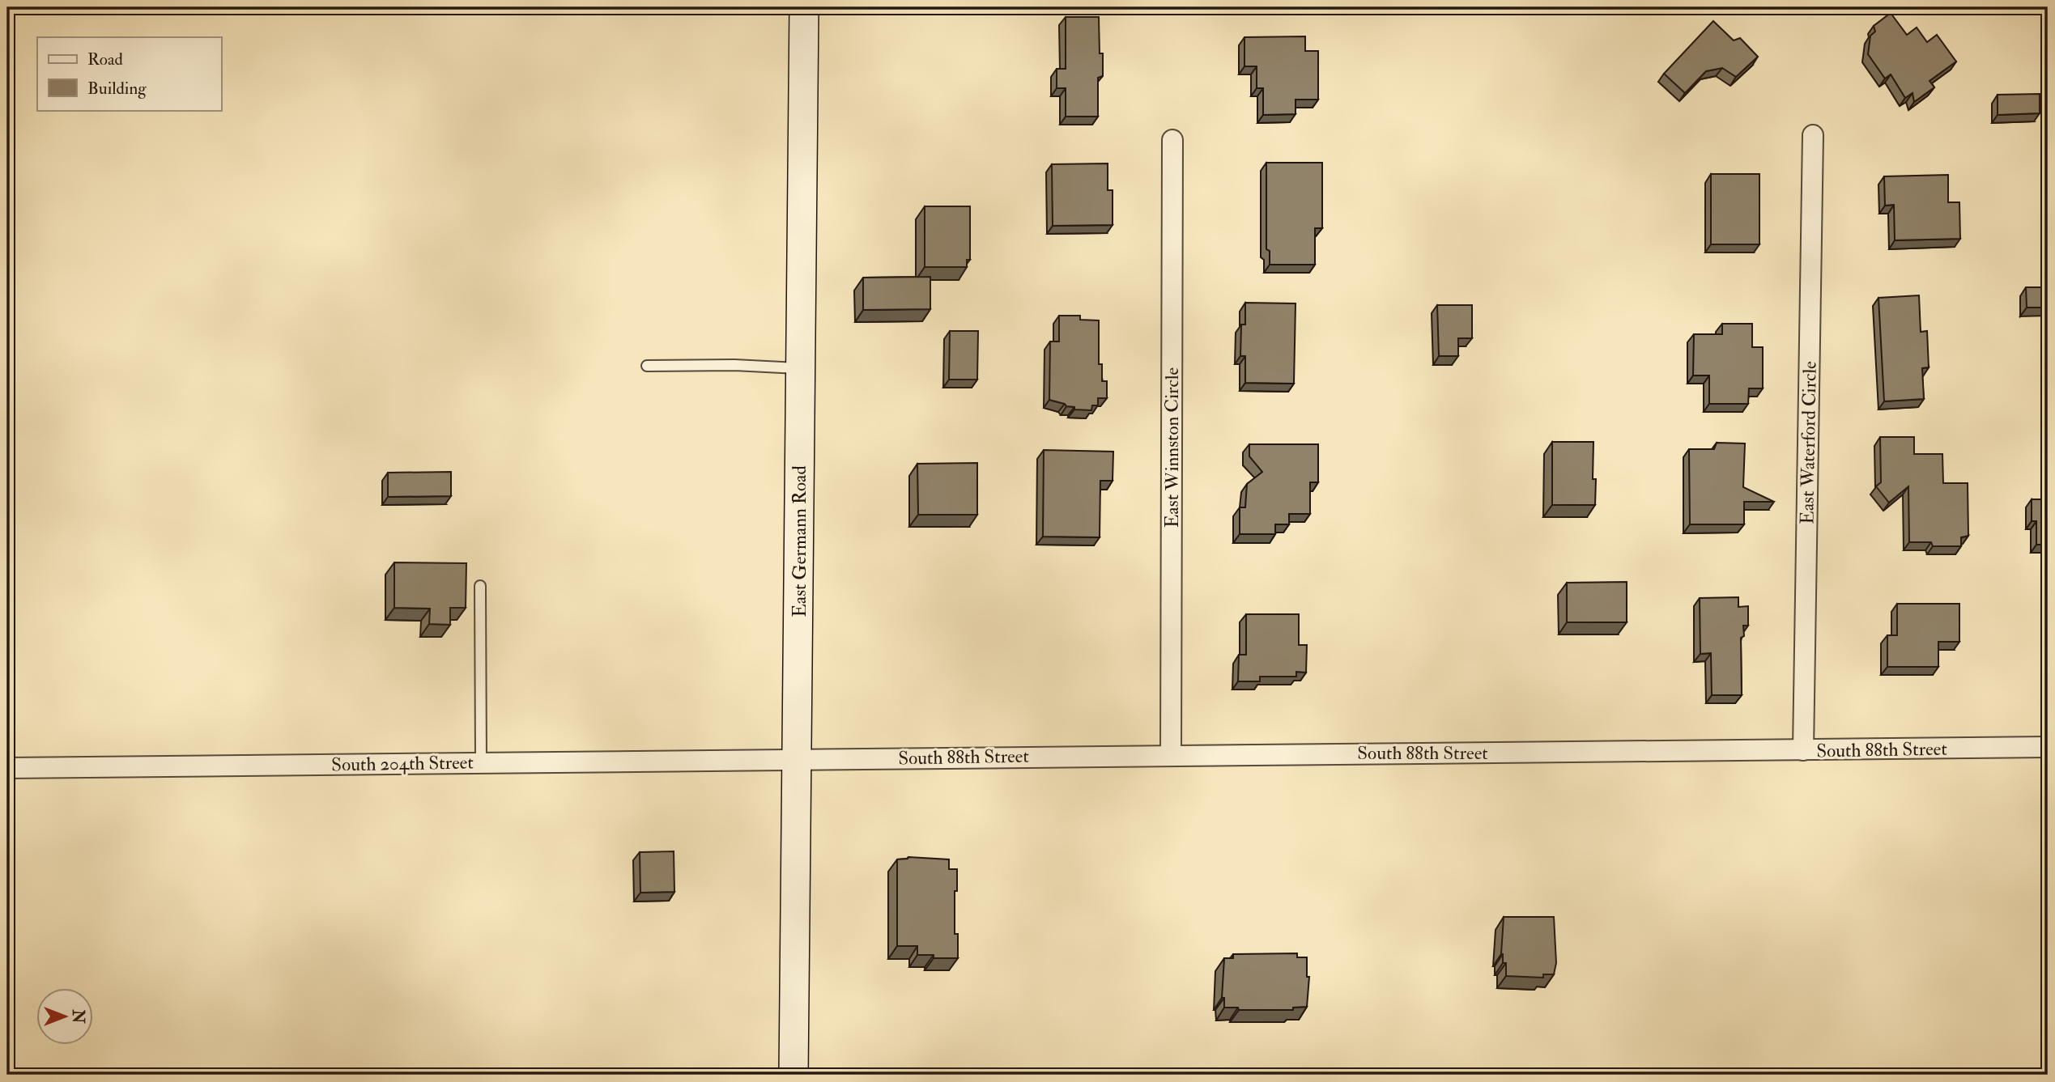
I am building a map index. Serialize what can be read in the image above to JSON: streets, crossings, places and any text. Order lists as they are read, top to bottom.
{
  "streets": {
    "street": [
      "East Waterford Circle",
      "East Winnston Circle",
      "East Germann Road",
      "South 88th Street",
      "South 204th Street"
    ]
  },
  "crossings": [
    ["East Waterford Circle", "South 88th Street"],
    ["East Winnston Circle", "South 88th Street"],
    ["East Germann Road", "South 88th Street"],
    ["East Germann Road", "South 204th Street"],
    ["South 88th Street", "South 204th Street"]
  ],
  "legend": ["Road", "Building"],
  "north": "right"
}
